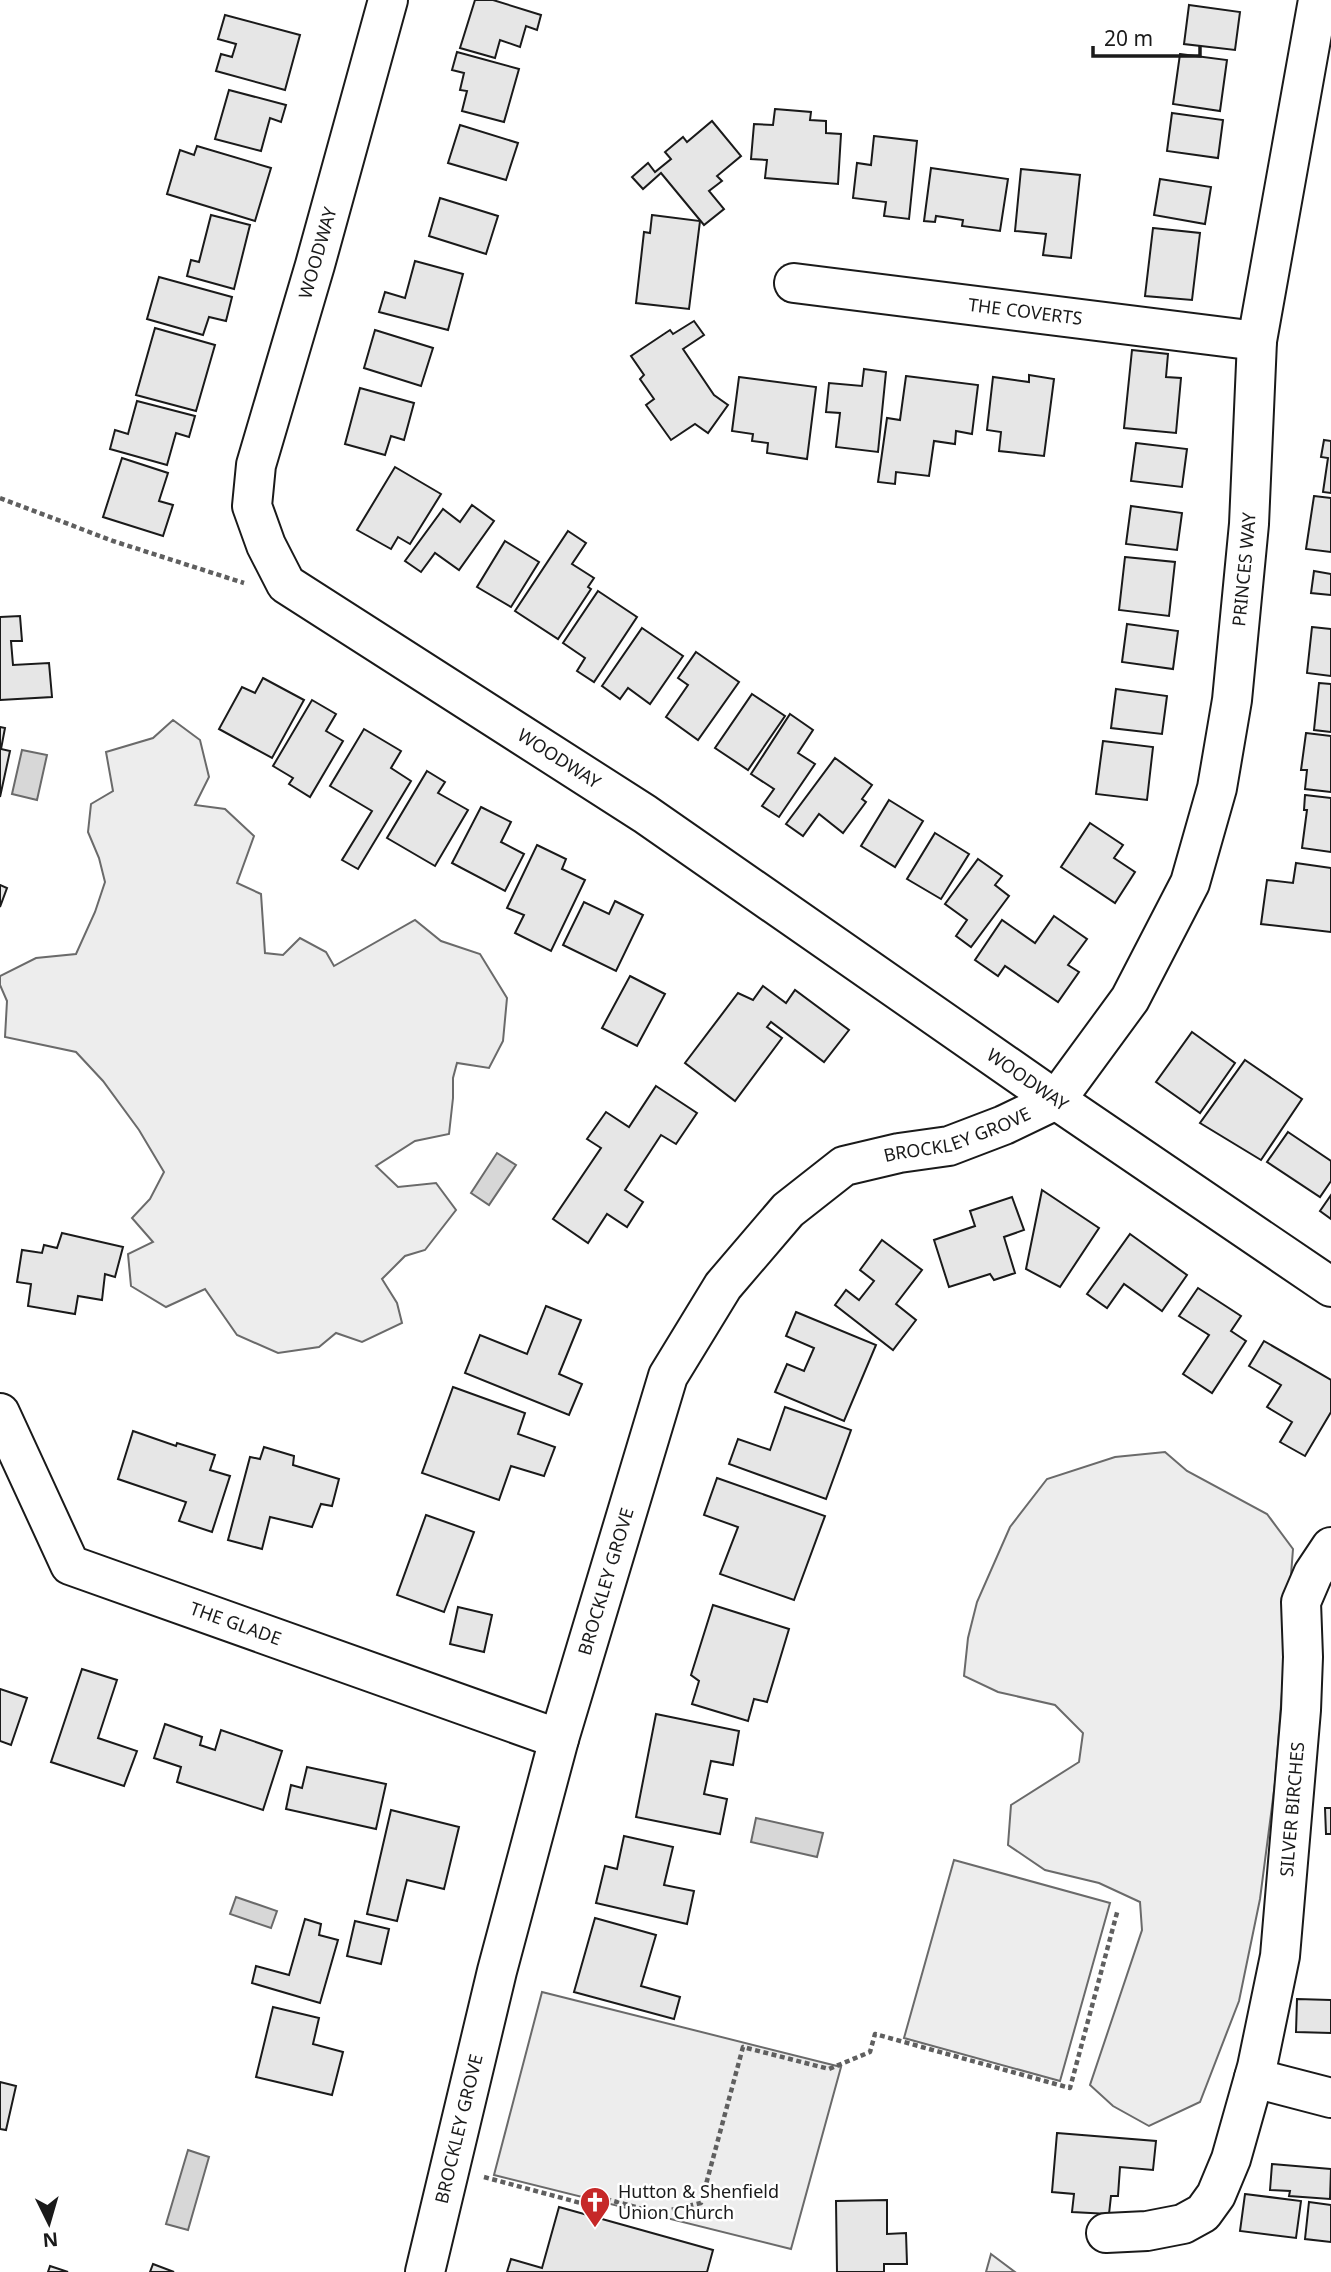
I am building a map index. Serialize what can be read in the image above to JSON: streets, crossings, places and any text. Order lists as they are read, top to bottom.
{
  "streets": {
    "street": [
      "WOODWAY",
      "THE COVERTS",
      "PRINCES WAY",
      "BROCKLEY GROVE",
      "THE GLADE",
      "SILVER BIRCHES"
    ]
  },
  "crossings": [
    ["WOODWAY", "PRINCES WAY"],
    ["WOODWAY", "BROCKLEY GROVE"],
    ["THE COVERTS", "PRINCES WAY"],
    ["PRINCES WAY", "BROCKLEY GROVE"],
    ["BROCKLEY GROVE", "THE GLADE"]
  ],
  "places": {
    "church": ["Hutton & Shenfield Union Church"]
  },
  "scale_bar": "20 m",
  "north": "bottom"
}
